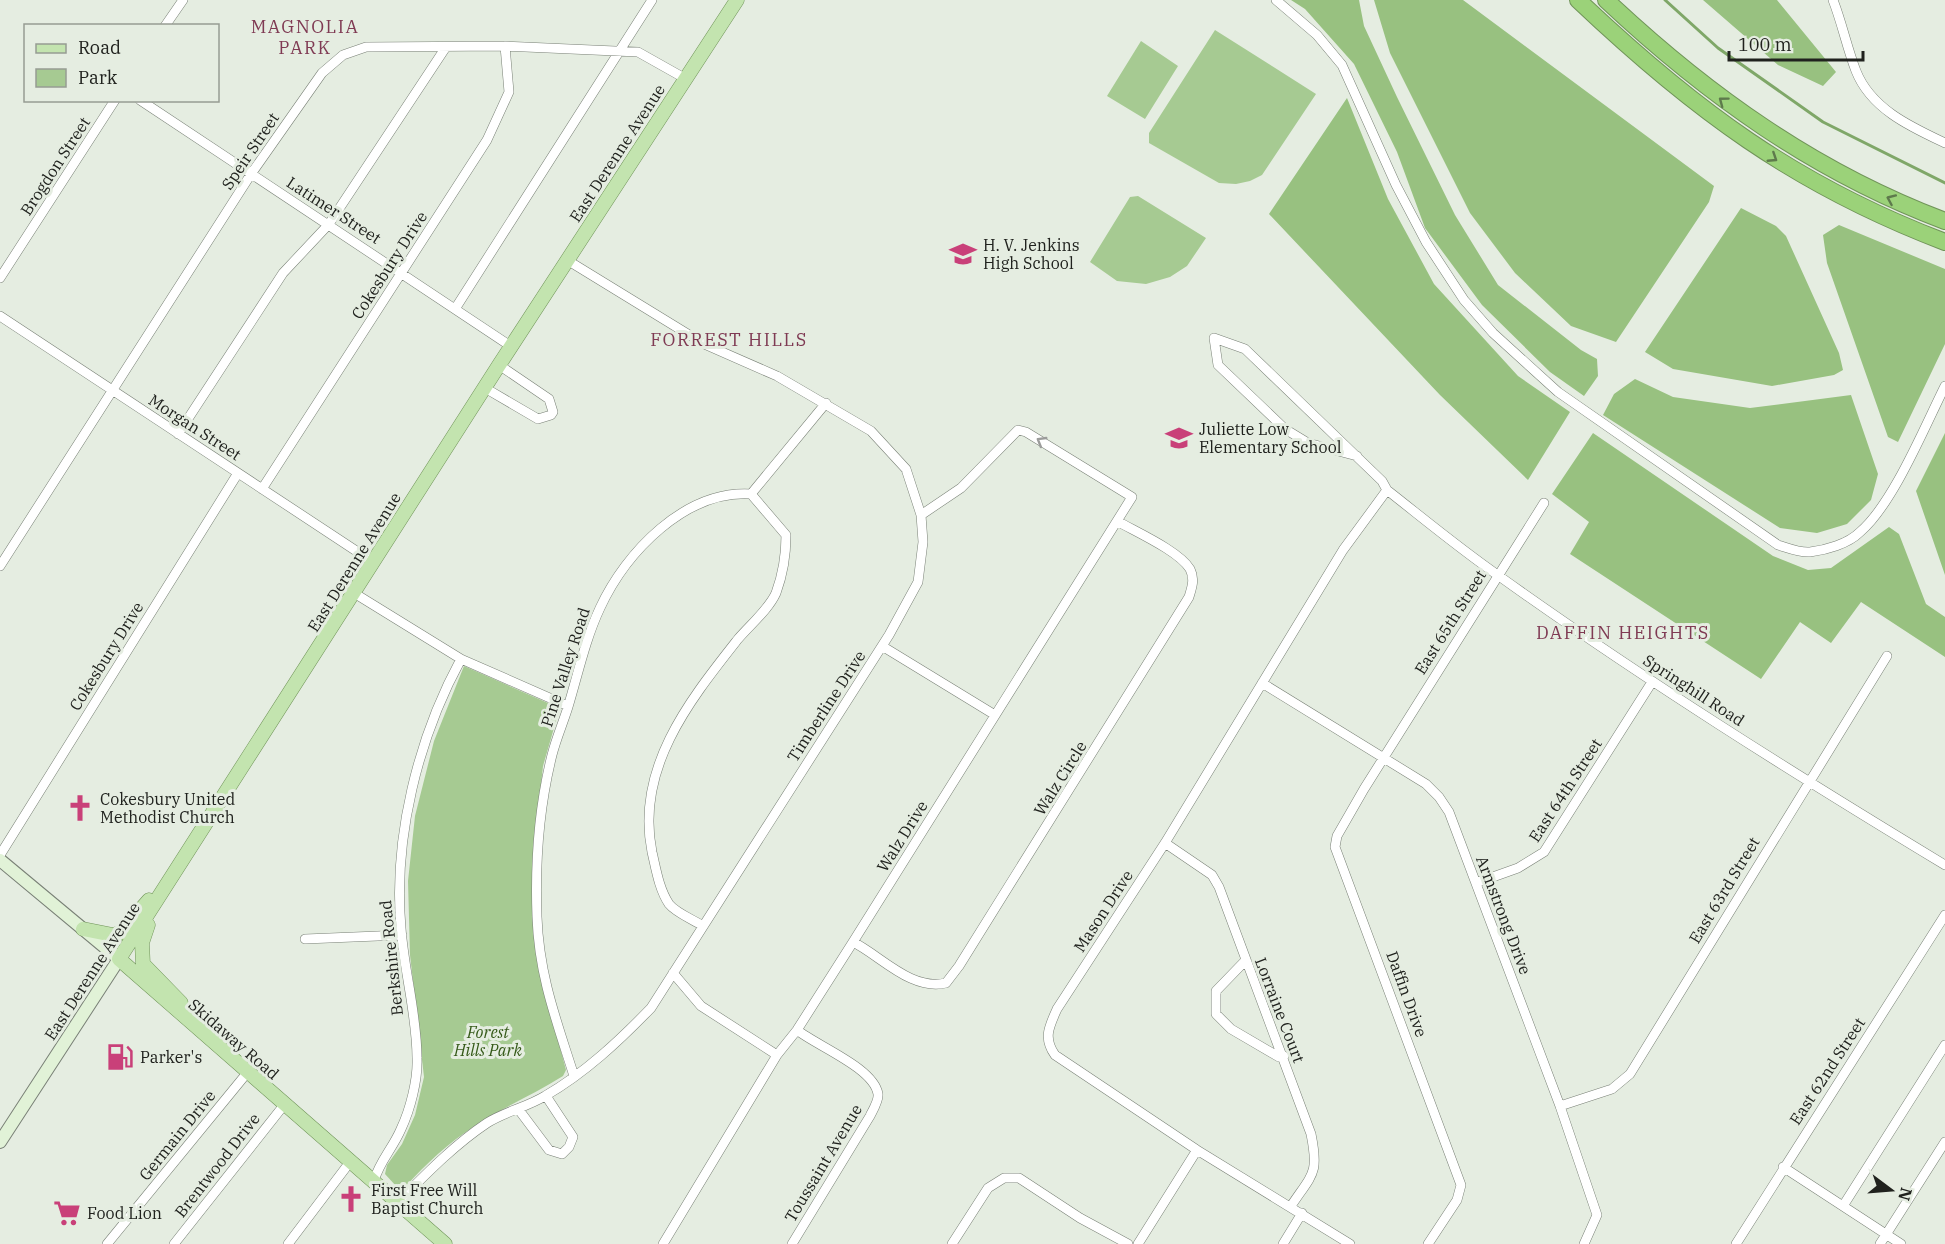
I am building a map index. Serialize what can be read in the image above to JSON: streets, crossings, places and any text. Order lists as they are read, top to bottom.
{
  "streets": {
    "main road": ["East Derenne Avenue", "Skidaway Road"],
    "street": [
      "Speir Street",
      "Brogdon Street",
      "Latimer Street",
      "Cokesbury Drive",
      "Morgan Street",
      "East 65th Street",
      "Pine Valley Road",
      "Springhill Road",
      "Timberline Drive",
      "Walz Circle",
      "East 64th Street",
      "Walz Drive",
      "East 63rd Street",
      "Mason Drive",
      "Armstrong Drive",
      "Berkshire Road",
      "Daffin Drive",
      "Lorraine Court",
      "East 62nd Street",
      "Germain Drive",
      "Toussaint Avenue",
      "Brentwood Drive"
    ]
  },
  "crossings": [
    ["Speir Street", "East Derenne Avenue"],
    ["Speir Street", "Latimer Street"],
    ["Speir Street", "Cokesbury Drive"],
    ["Speir Street", "Morgan Street"],
    ["East Derenne Avenue", "Latimer Street"],
    ["East Derenne Avenue", "Morgan Street"],
    ["East Derenne Avenue", "Timberline Drive"],
    ["East Derenne Avenue", "Skidaway Road"],
    ["Latimer Street", "Cokesbury Drive"],
    ["Cokesbury Drive", "Morgan Street"],
    ["Cokesbury Drive", "Skidaway Road"],
    ["East 65th Street", "Springhill Road"],
    ["East 65th Street", "Armstrong Drive"],
    ["East 65th Street", "Daffin Drive"],
    ["Pine Valley Road", "Timberline Drive"],
    ["Springhill Road", "East 64th Street"],
    ["Springhill Road", "East 63rd Street"],
    ["Springhill Road", "Mason Drive"],
    ["Timberline Drive", "Walz Drive"],
    ["Timberline Drive", "Skidaway Road"],
    ["Walz Circle", "Walz Drive"],
    ["East 64th Street", "Armstrong Drive"],
    ["Walz Drive", "Toussaint Avenue"],
    ["East 63rd Street", "Armstrong Drive"],
    ["Mason Drive", "Armstrong Drive"],
    ["Mason Drive", "Lorraine Court"],
    ["Armstrong Drive", "Daffin Drive"],
    ["Berkshire Road", "Skidaway Road"],
    ["Skidaway Road", "Germain Drive"],
    ["Skidaway Road", "Brentwood Drive"]
  ],
  "districts": ["MAGNOLIA PARK", "FORREST HILLS", "DAFFIN HEIGHTS"],
  "parks": ["Forest Hills Park"],
  "places": {
    "school or university": ["H. V. Jenkins High School", "Juliette Low Elementary School"],
    "church": ["Cokesbury United Methodist Church", "First Free Will Baptist Church"],
    "fuel station": ["Parker's"],
    "supermarket": ["Food Lion"]
  },
  "legend": ["Road", "Park"],
  "scale_bar": "100 m",
  "north": "right"
}
